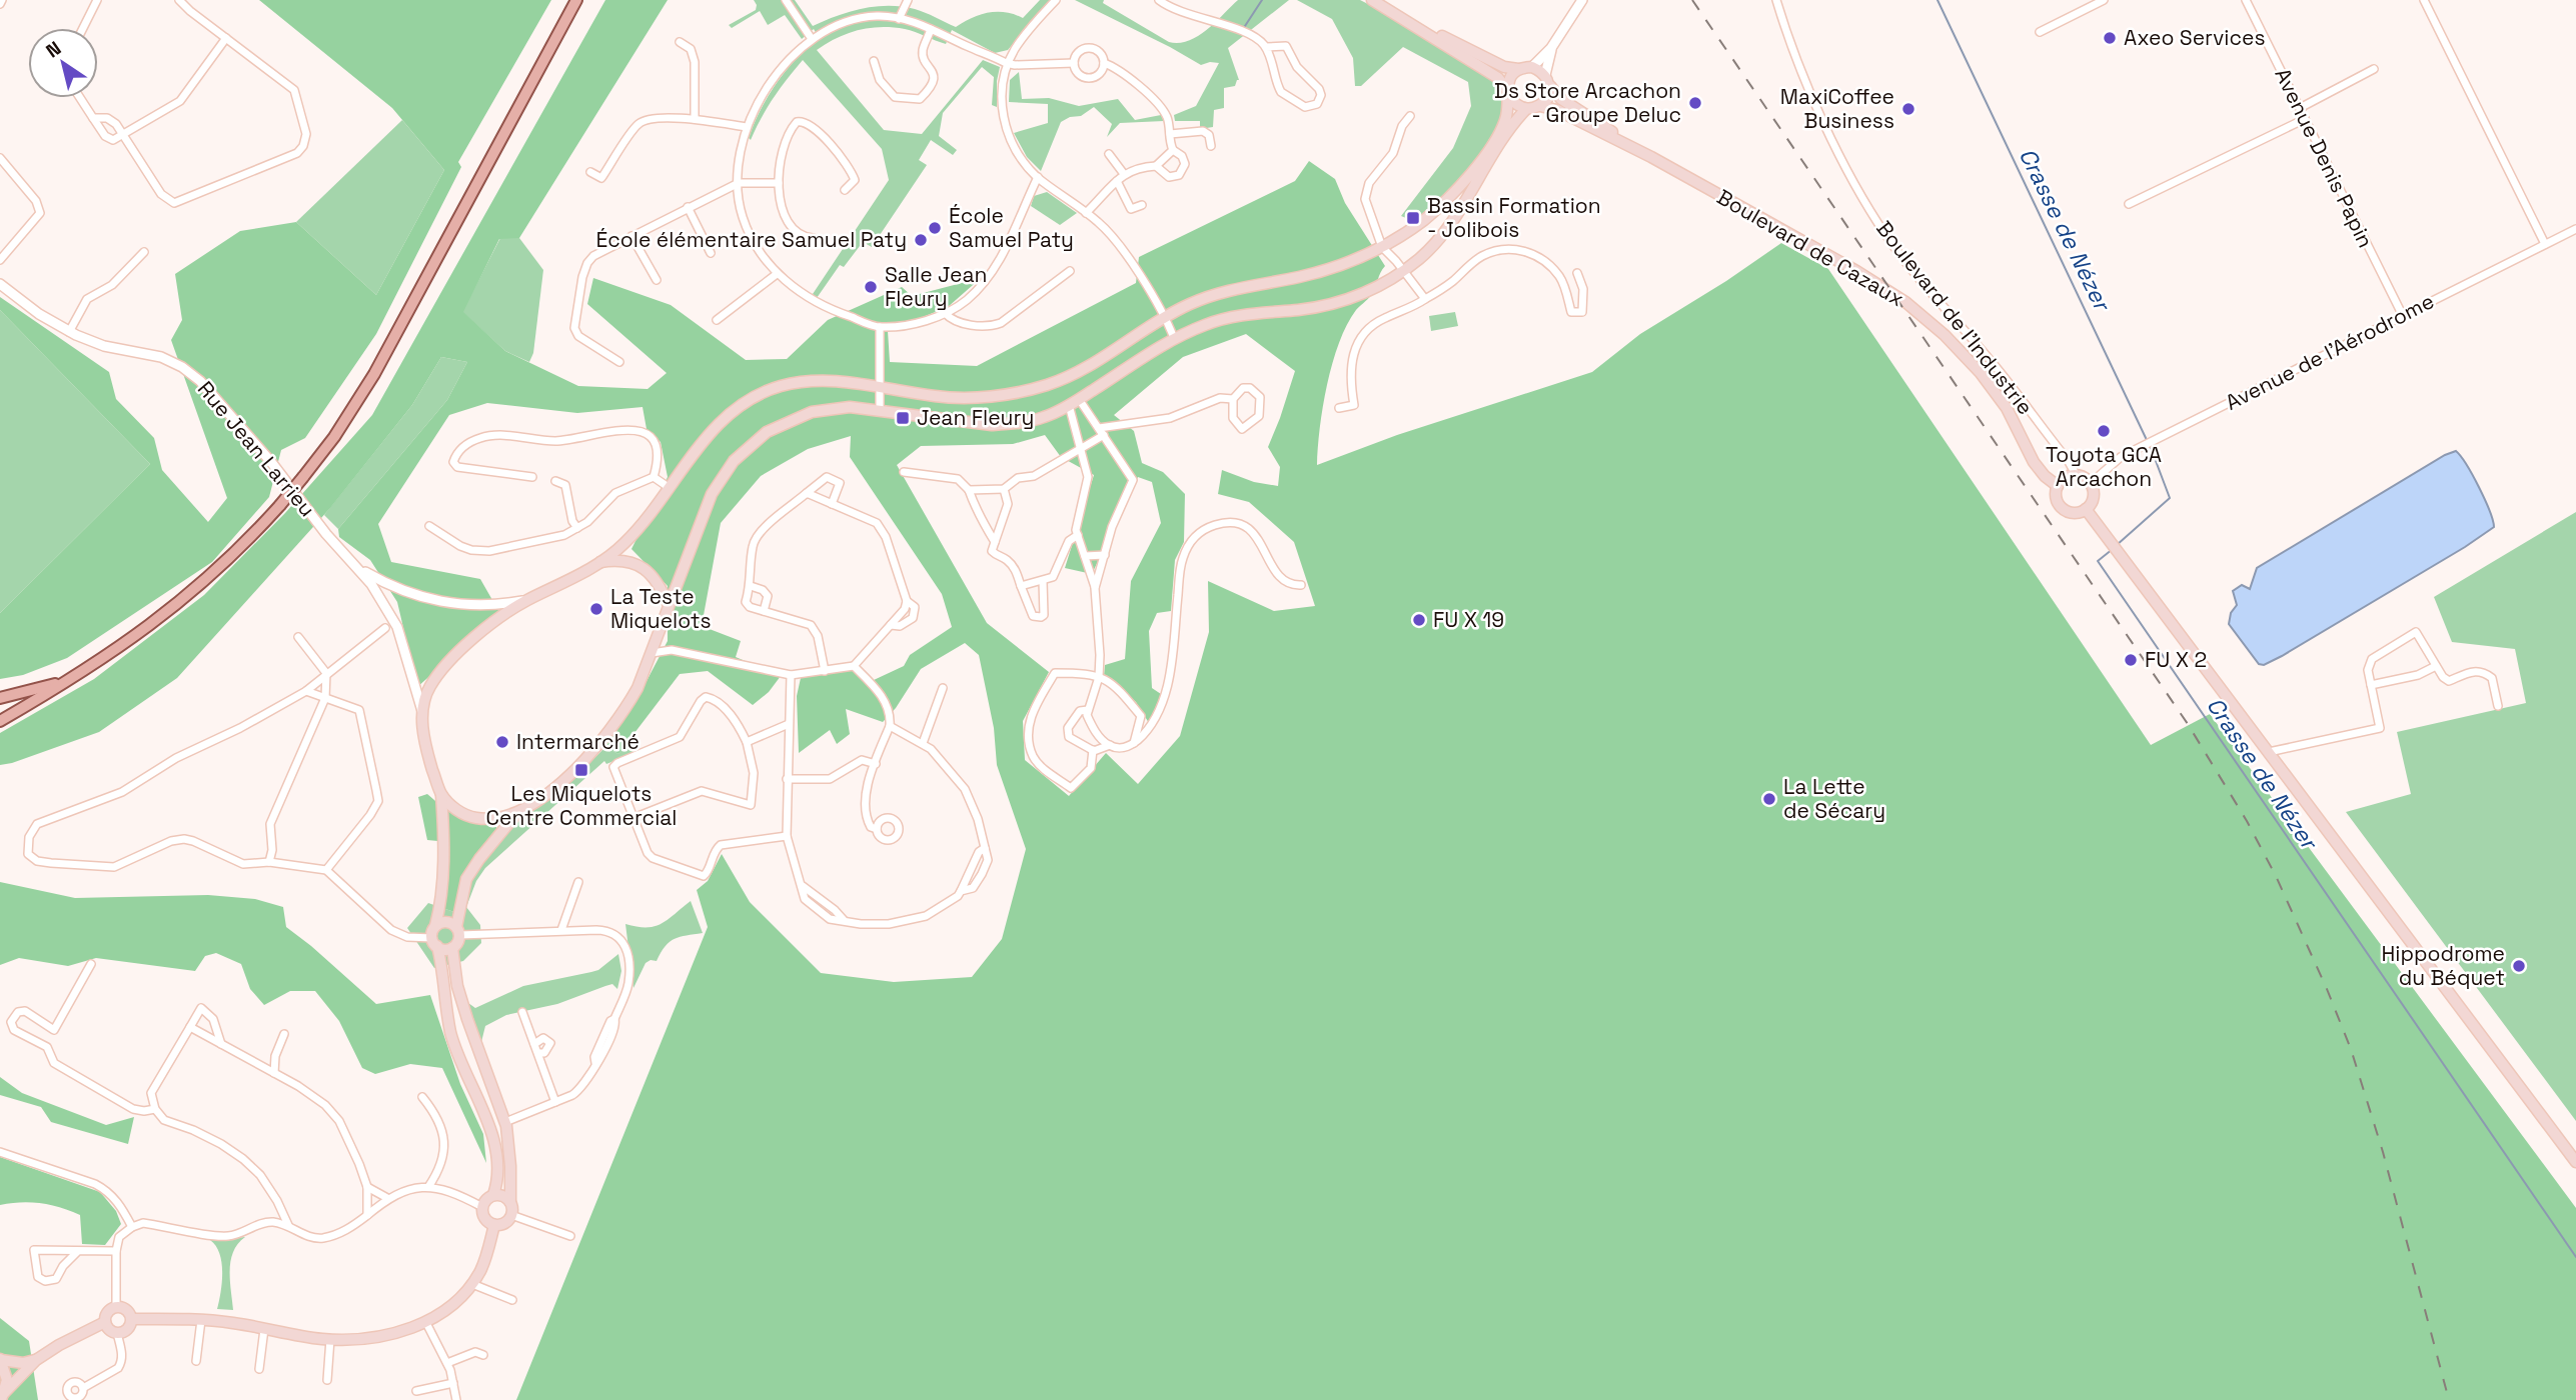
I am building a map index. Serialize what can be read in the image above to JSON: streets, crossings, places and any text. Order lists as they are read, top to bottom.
{
  "streets": {
    "main road": ["Boulevard de Cazaux"],
    "street": [
      "Avenue Denis Papin",
      "Boulevard de l'Industrie",
      "Avenue de l'Aérodrome",
      "Rue Jean Larrieu"
    ]
  },
  "crossings": [
    ["Avenue Denis Papin", "Avenue de l'Aérodrome"],
    ["Boulevard de Cazaux", "Boulevard de l'Industrie"],
    ["Boulevard de Cazaux", "Avenue de l'Aérodrome"],
    ["Boulevard de l'Industrie", "Avenue de l'Aérodrome"]
  ],
  "water": ["Crasse de Nézer"],
  "places": {
    "other": [
      "Axeo Services",
      "Ds Store Arcachon - Groupe Deluc",
      "MaxiCoffee Business",
      "École Samuel Paty",
      "École élémentaire Samuel Paty",
      "Salle Jean Fleury",
      "Toyota GCA Arcachon",
      "La Teste Miquelots",
      "FU X 19",
      "FU X 2",
      "Intermarché",
      "La Lette de Sécary",
      "Hippodrome du Béquet"
    ],
    "transit": ["Bassin Formation - Jolibois", "Jean Fleury", "Les Miquelots Centre Commercial"]
  },
  "north": "top left"
}
